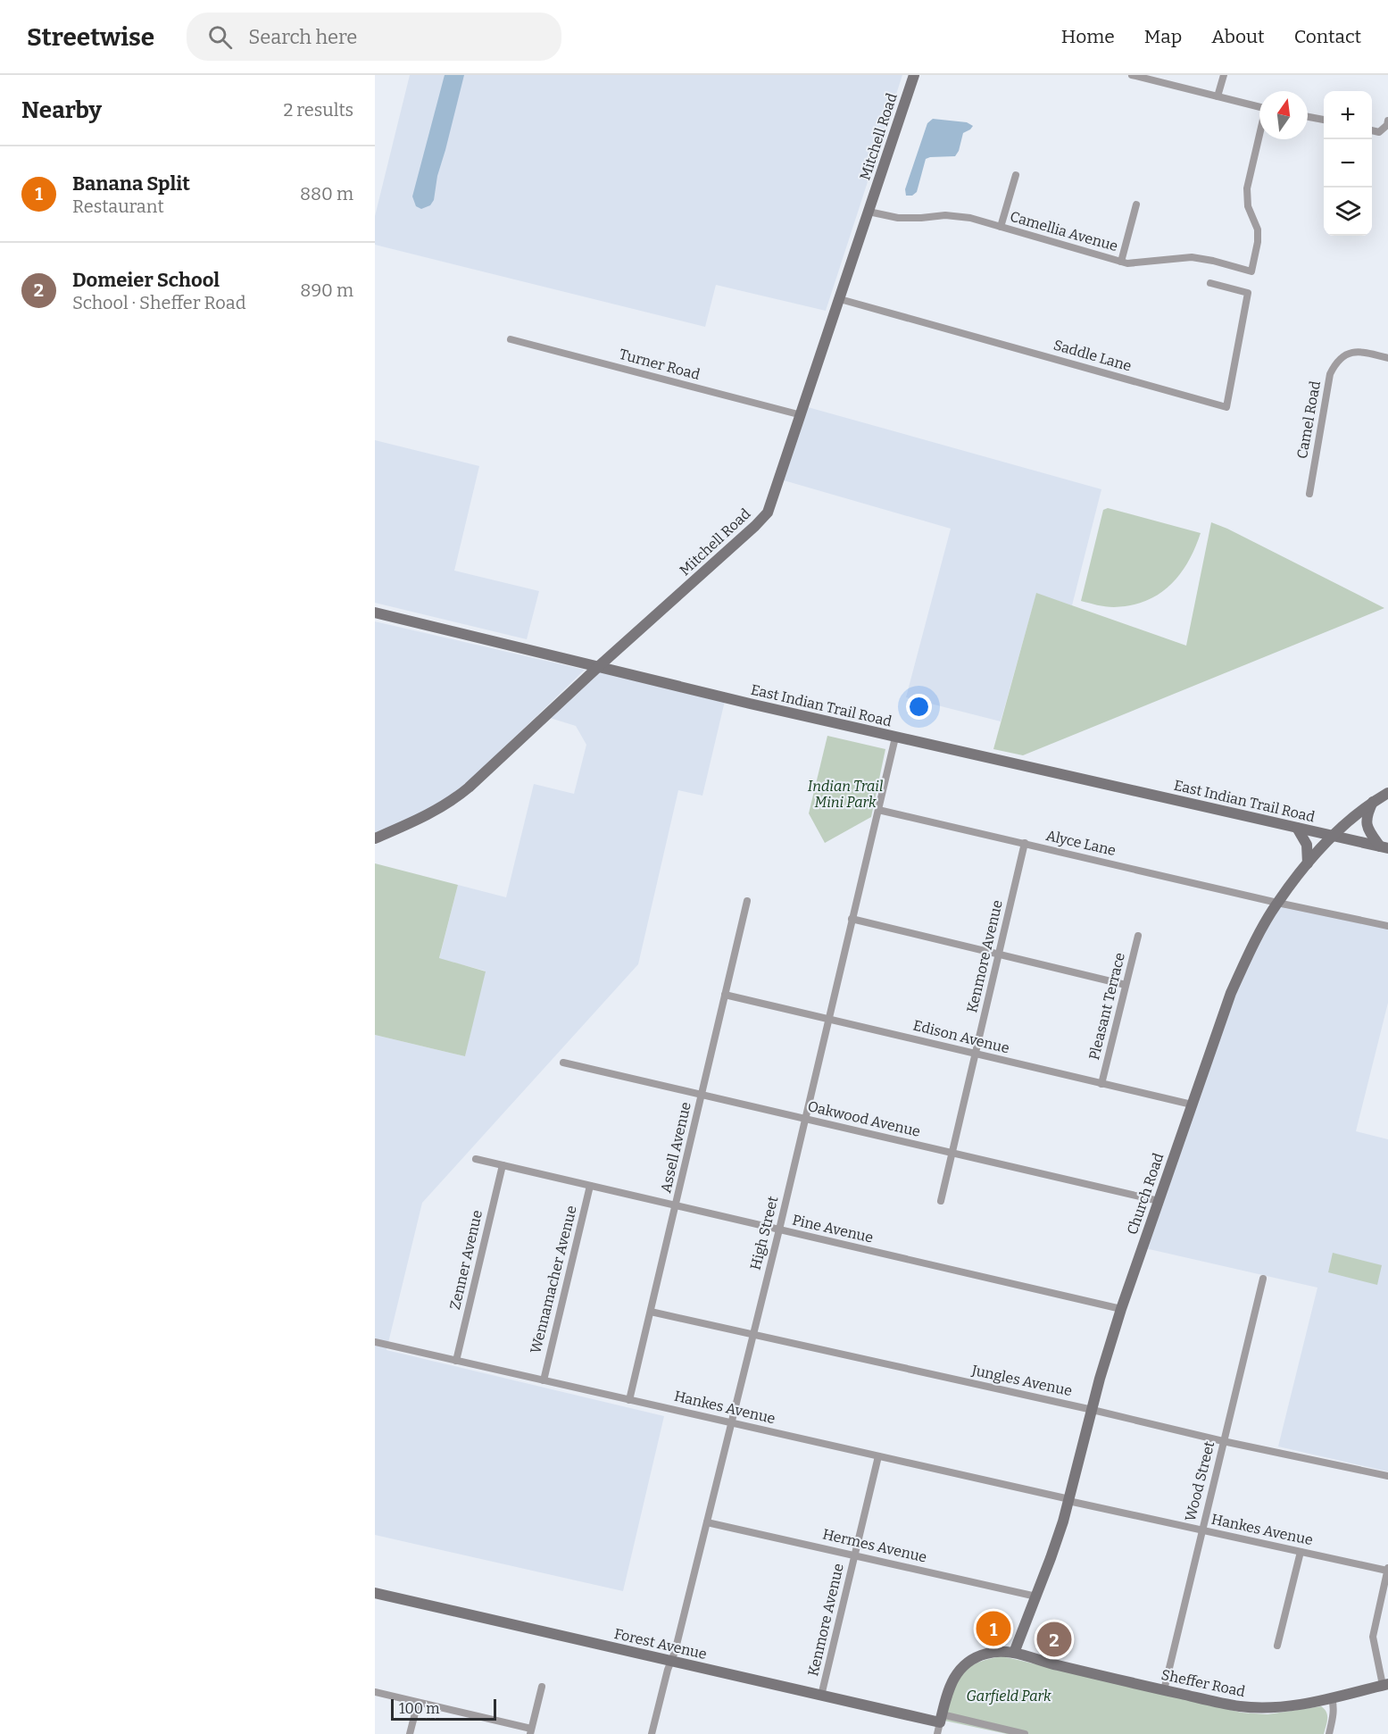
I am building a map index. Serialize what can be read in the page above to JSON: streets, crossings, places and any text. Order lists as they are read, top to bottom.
{
  "streets": {
    "street": [
      "Mitchell Road",
      "Camellia Avenue",
      "Saddle Lane",
      "Turner Road",
      "Camel Road",
      "East Indian Trail Road",
      "Alyce Lane",
      "Kenmore Avenue",
      "Pleasant Terrace",
      "Edison Avenue",
      "Oakwood Avenue",
      "Assell Avenue",
      "Church Road",
      "Pine Avenue",
      "High Street",
      "Zenner Avenue",
      "Wennamacher Avenue",
      "Jungles Avenue",
      "Hankes Avenue",
      "Wood Street",
      "Hermes Avenue",
      "Forest Avenue",
      "Sheffer Road"
    ]
  },
  "crossings": [
    ["Mitchell Road", "Camellia Avenue"],
    ["Mitchell Road", "Saddle Lane"],
    ["Mitchell Road", "Turner Road"],
    ["Mitchell Road", "East Indian Trail Road"],
    ["East Indian Trail Road", "Church Road"],
    ["East Indian Trail Road", "High Street"],
    ["Alyce Lane", "Kenmore Avenue"],
    ["Alyce Lane", "Church Road"],
    ["Alyce Lane", "High Street"],
    ["Kenmore Avenue", "Edison Avenue"],
    ["Kenmore Avenue", "Oakwood Avenue"],
    ["Kenmore Avenue", "Hankes Avenue"],
    ["Kenmore Avenue", "Hermes Avenue"],
    ["Kenmore Avenue", "Forest Avenue"],
    ["Pleasant Terrace", "Edison Avenue"],
    ["Edison Avenue", "Assell Avenue"],
    ["Edison Avenue", "Church Road"],
    ["Edison Avenue", "High Street"],
    ["Oakwood Avenue", "Assell Avenue"],
    ["Oakwood Avenue", "Church Road"],
    ["Oakwood Avenue", "High Street"],
    ["Assell Avenue", "Pine Avenue"],
    ["Assell Avenue", "Jungles Avenue"],
    ["Assell Avenue", "Hankes Avenue"],
    ["Church Road", "Pine Avenue"],
    ["Church Road", "Jungles Avenue"],
    ["Church Road", "Hankes Avenue"],
    ["Church Road", "Hermes Avenue"],
    ["Church Road", "Sheffer Road"],
    ["Pine Avenue", "High Street"],
    ["Pine Avenue", "Zenner Avenue"],
    ["Pine Avenue", "Wennamacher Avenue"],
    ["High Street", "Jungles Avenue"],
    ["High Street", "Hankes Avenue"],
    ["High Street", "Hermes Avenue"],
    ["High Street", "Forest Avenue"],
    ["Zenner Avenue", "Hankes Avenue"],
    ["Wennamacher Avenue", "Hankes Avenue"],
    ["Jungles Avenue", "Wood Street"],
    ["Hankes Avenue", "Wood Street"],
    ["Wood Street", "Sheffer Road"],
    ["Forest Avenue", "Sheffer Road"]
  ],
  "parks": ["Indian Trail Mini Park", "Garfield Park"],
  "scale_bar": "100 m",
  "north": "top",
  "page": {
    "header": "Streetwise",
    "search": "Search here",
    "nav": [
      "Home",
      "Map",
      "About",
      "Contact"
    ],
    "heading": ["Nearby", "2 results"],
    "map_buttons": ["+", "−"],
    "list": [
      {
        "mark": "1",
        "name": "Banana Split",
        "note": "Restaurant",
        "value": "880 m"
      },
      {
        "mark": "2",
        "name": "Domeier School",
        "note": "School · Sheffer Road",
        "value": "890 m"
      }
    ],
    "pins": ["1", "2"],
    "scale": "100 m"
  }
}
